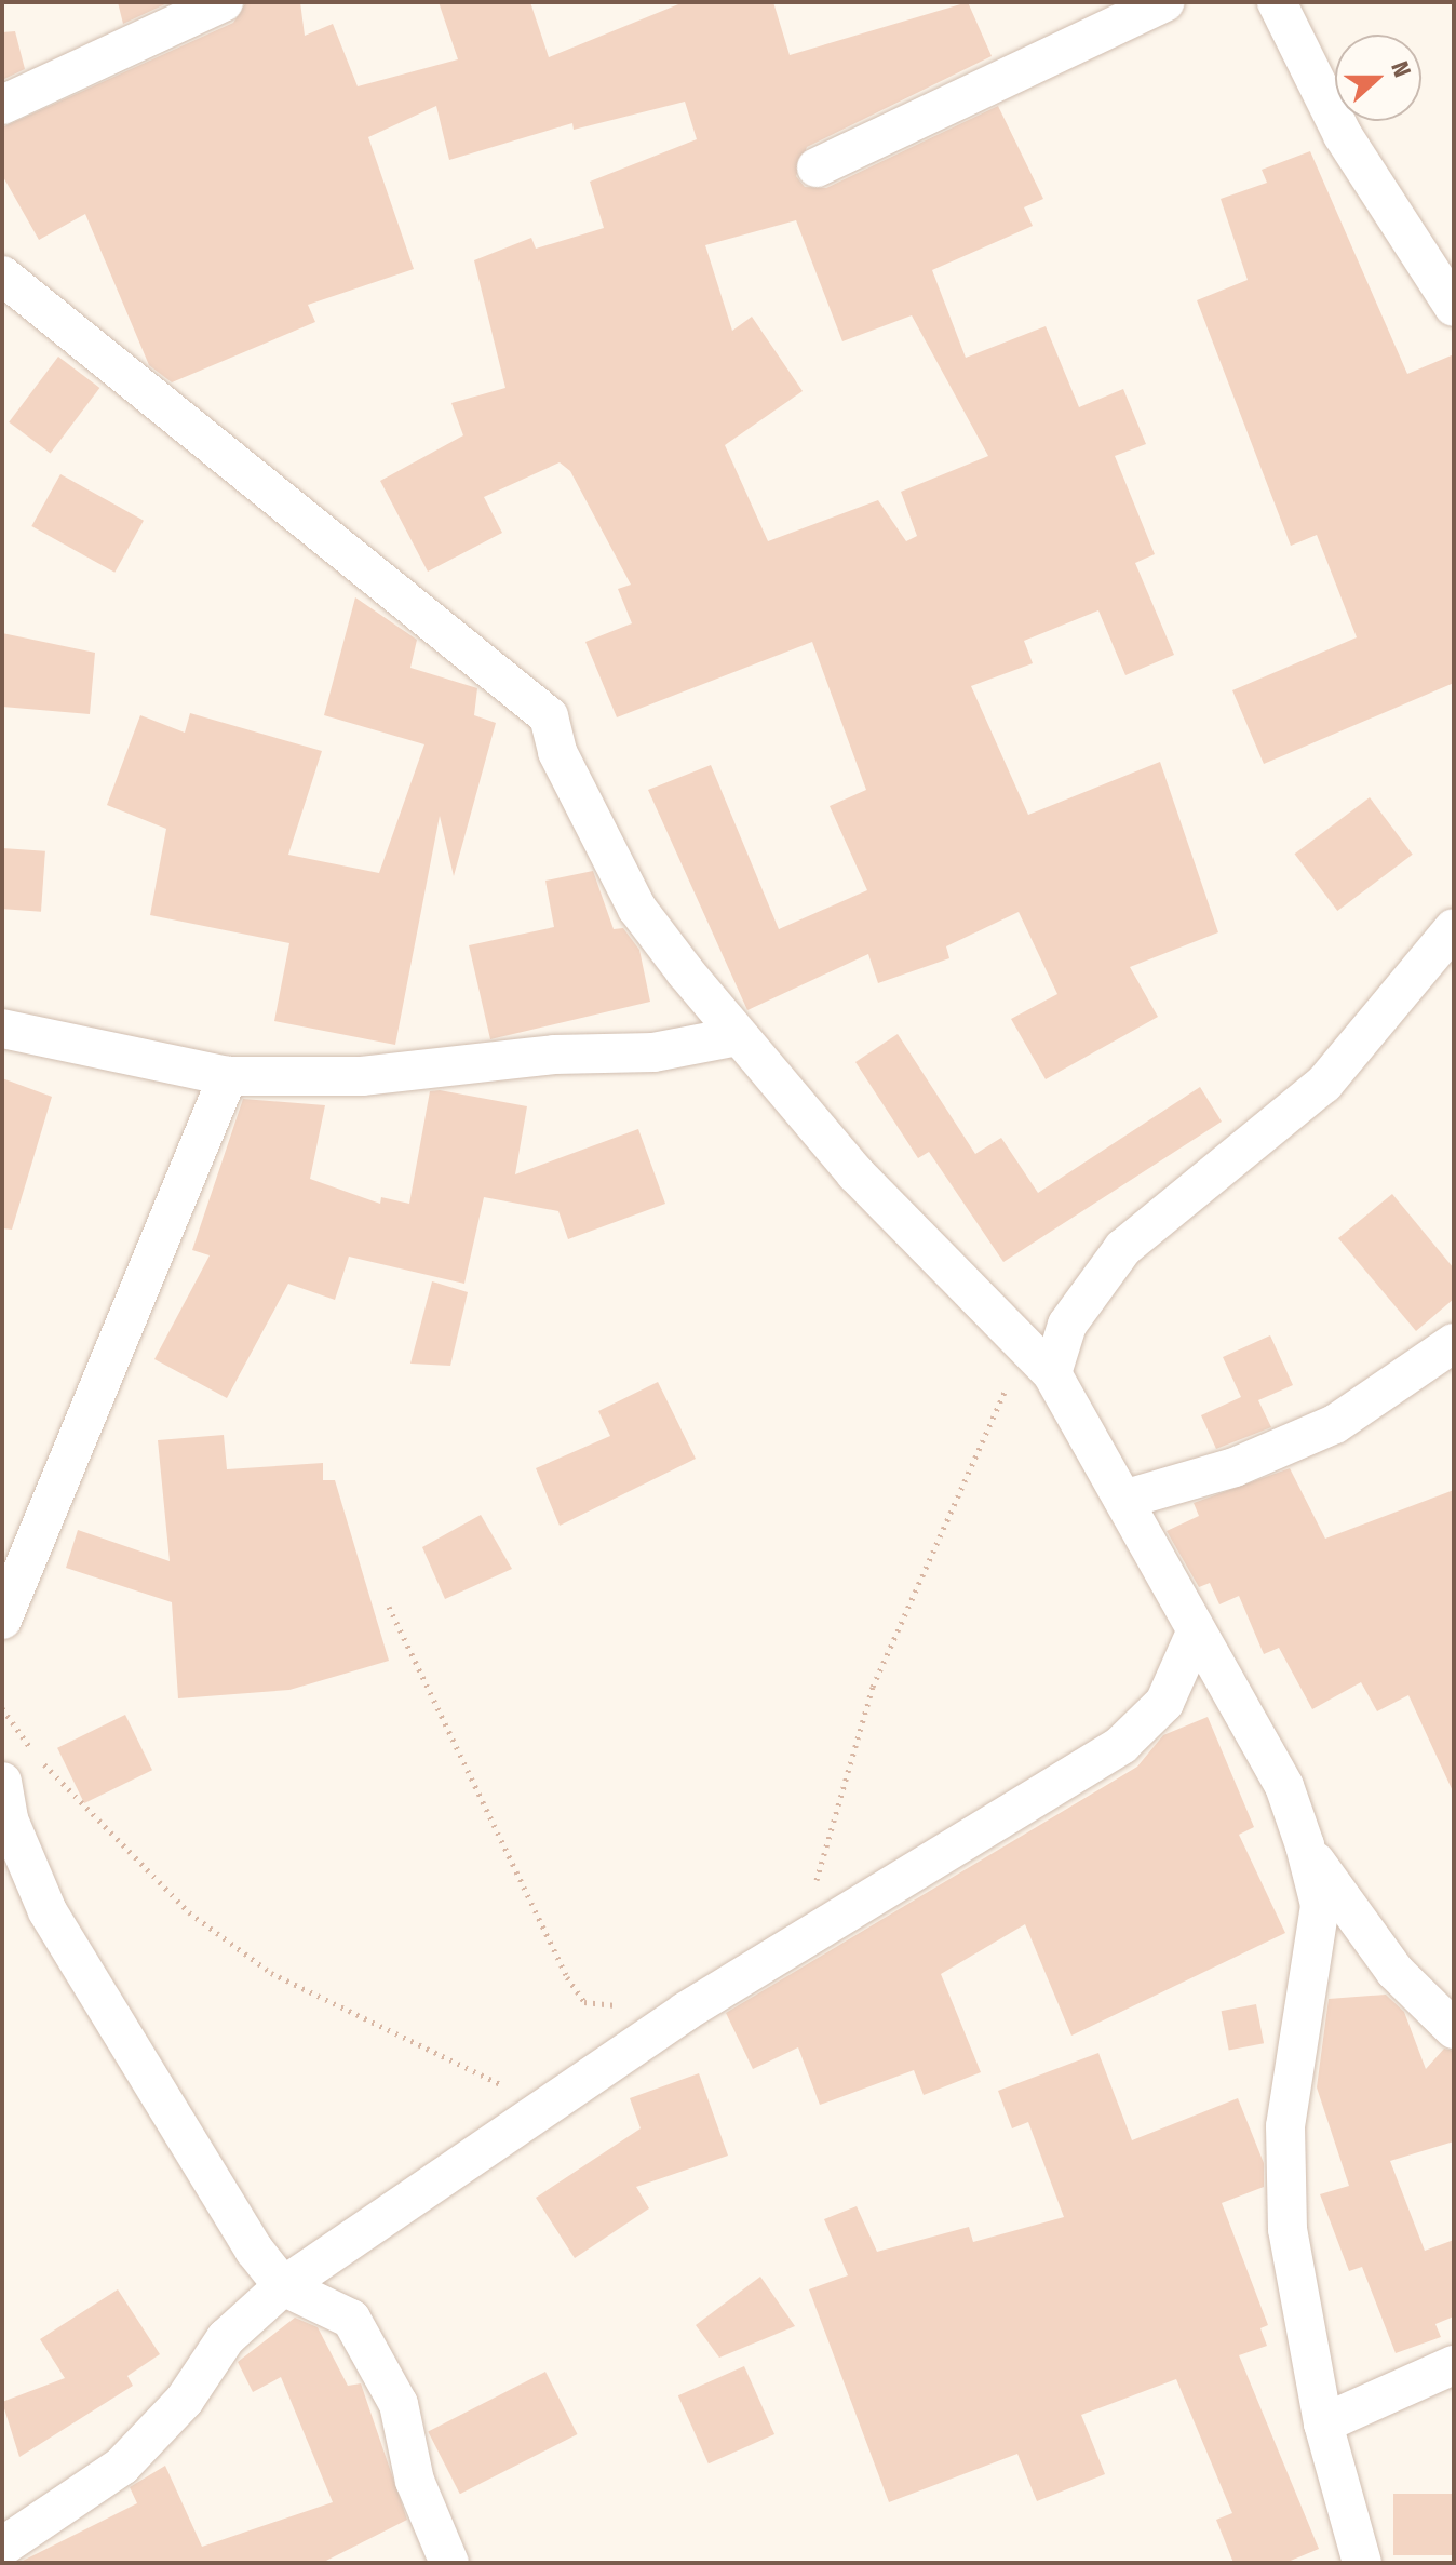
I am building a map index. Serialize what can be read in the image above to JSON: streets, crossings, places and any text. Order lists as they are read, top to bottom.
{
  "north": "right"
}
